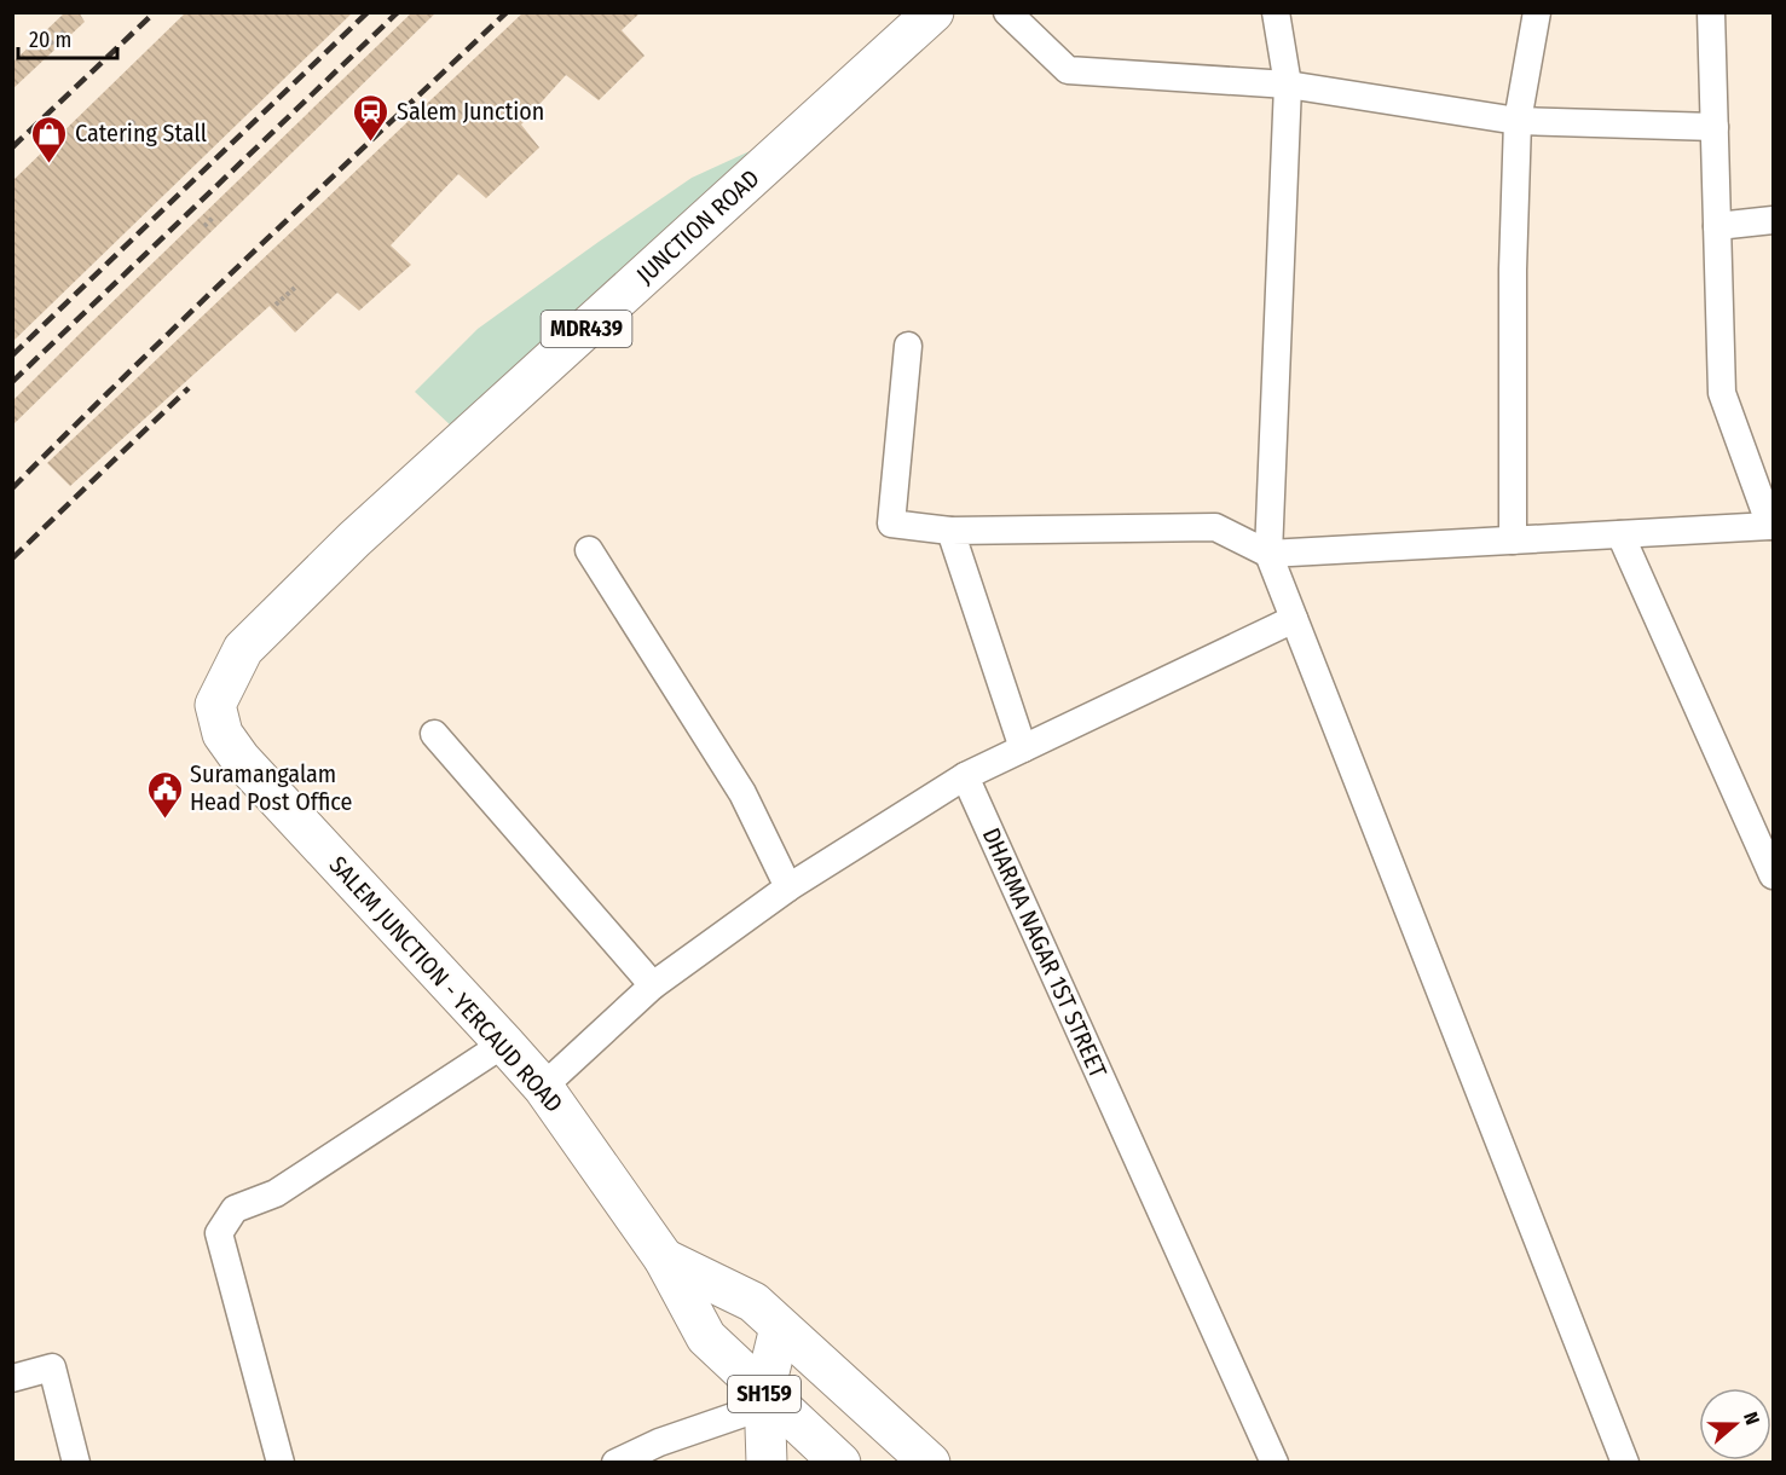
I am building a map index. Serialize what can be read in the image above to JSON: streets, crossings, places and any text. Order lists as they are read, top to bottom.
{
  "streets": {
    "main road": [
      "JUNCTION ROAD",
      "MDR439",
      "SALEM JUNCTION - YERCAUD ROAD",
      "SH159"
    ],
    "street": ["DHARMA NAGAR 1ST STREET"]
  },
  "crossings": [
    ["JUNCTION ROAD", "SALEM JUNCTION - YERCAUD ROAD"],
    ["SALEM JUNCTION - YERCAUD ROAD", "SH159"]
  ],
  "places": {
    "station": ["Salem Junction"],
    "shop": ["Catering Stall"],
    "public building": ["Suramangalam Head Post Office"]
  },
  "scale_bar": "20 m",
  "north": "right"
}
